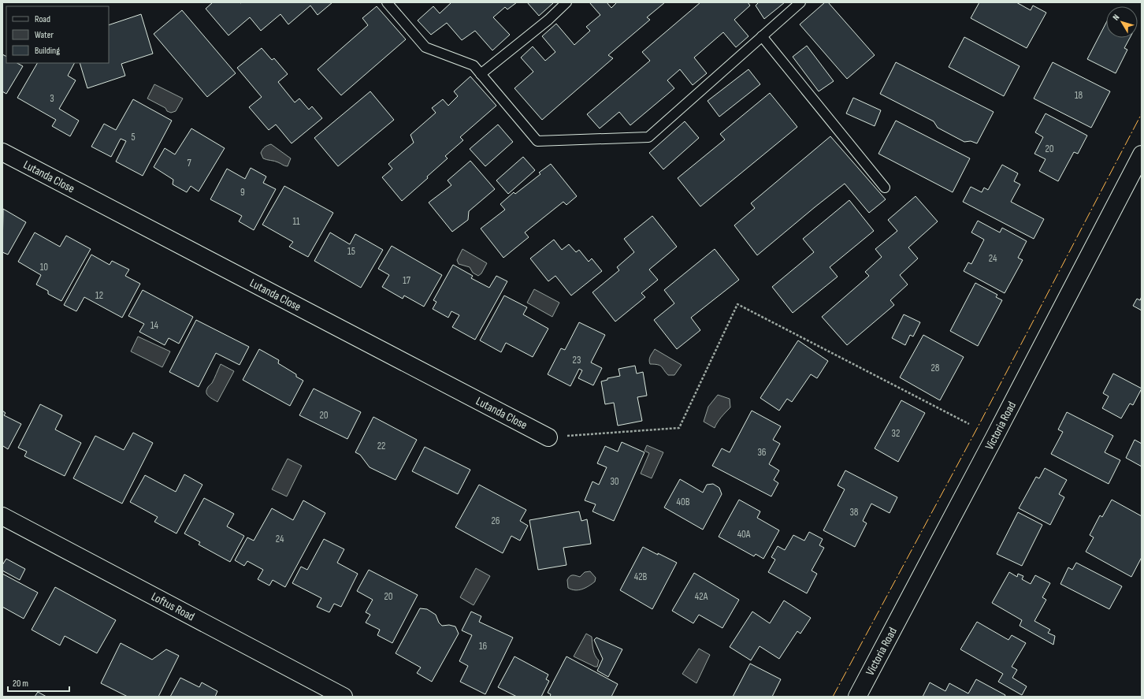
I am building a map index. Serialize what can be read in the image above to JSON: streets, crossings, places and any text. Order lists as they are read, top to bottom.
{
  "streets": {
    "street": ["Lutanda Close", "Victoria Road", "Loftus Road"]
  },
  "house_numbers": [
    "18",
    "3",
    "5",
    "20",
    "7",
    "9",
    "11",
    "15",
    "24",
    "10",
    "17",
    "12",
    "14",
    "23",
    "28",
    "20",
    "32",
    "22",
    "36",
    "30",
    "40B",
    "38",
    "26",
    "40A",
    "24",
    "42B",
    "20",
    "42A",
    "16"
  ],
  "legend": ["Road", "Water", "Building"],
  "scale_bar": "20 m",
  "north": "top left"
}
